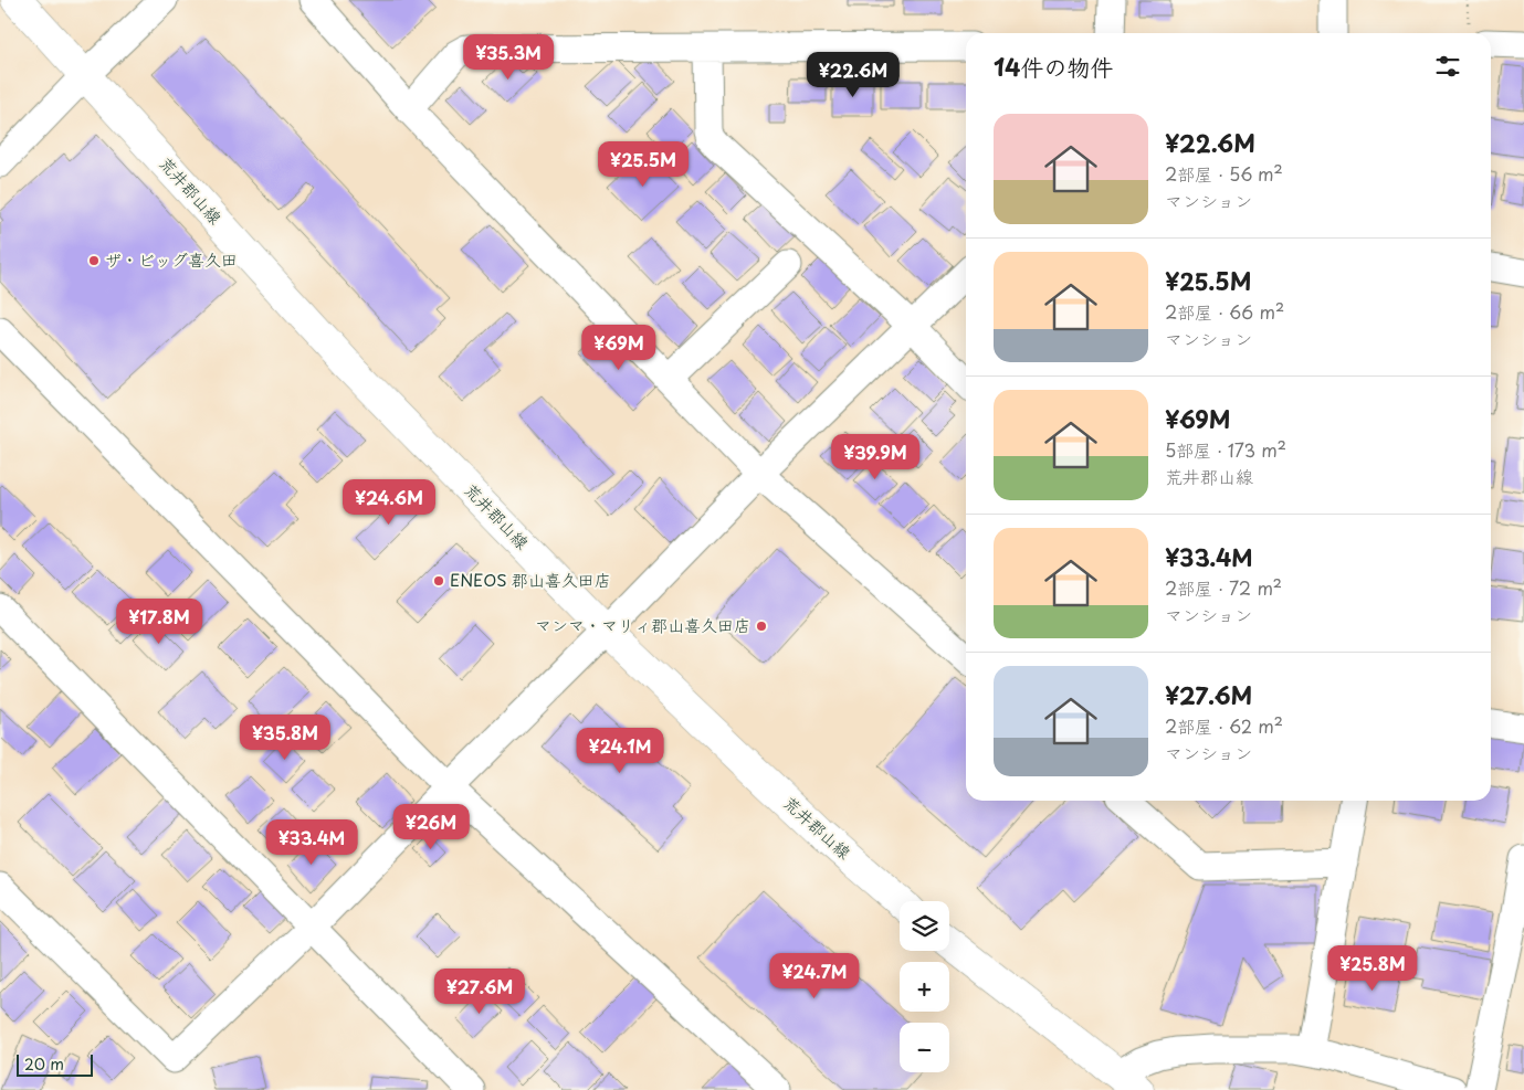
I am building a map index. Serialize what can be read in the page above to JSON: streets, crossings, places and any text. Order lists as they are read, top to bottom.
{
  "streets": {
    "main road": ["荒井郡山線"]
  },
  "places": ["ザ・ビッグ喜久田", "ENEOS 郡山喜久田店", "マンマ・マリィ郡山喜久田店"],
  "scale_bar": "20 m",
  "page": {
    "heading": "14件の物件",
    "price": [
      "¥35.3M",
      "¥22.6M",
      "¥25.5M",
      "¥69M",
      "¥39.9M",
      "¥24.6M",
      "¥17.8M",
      "¥35.8M",
      "¥24.1M",
      "¥26M",
      "¥33.4M",
      "¥25.8M",
      "¥24.7M",
      "¥27.6M"
    ],
    "list": [
      {
        "name": "¥22.6M",
        "note": "2部屋 · 56 m² · マンション"
      },
      {
        "name": "¥25.5M",
        "note": "2部屋 · 66 m² · マンション"
      },
      {
        "name": "¥69M",
        "note": "5部屋 · 173 m² · 荒井郡山線"
      },
      {
        "name": "¥33.4M",
        "note": "2部屋 · 72 m² · マンション"
      },
      {
        "name": "¥27.6M",
        "note": "2部屋 · 62 m² · マンション"
      }
    ],
    "map_buttons": ["+", "−"],
    "scale": "20 m"
  }
}
